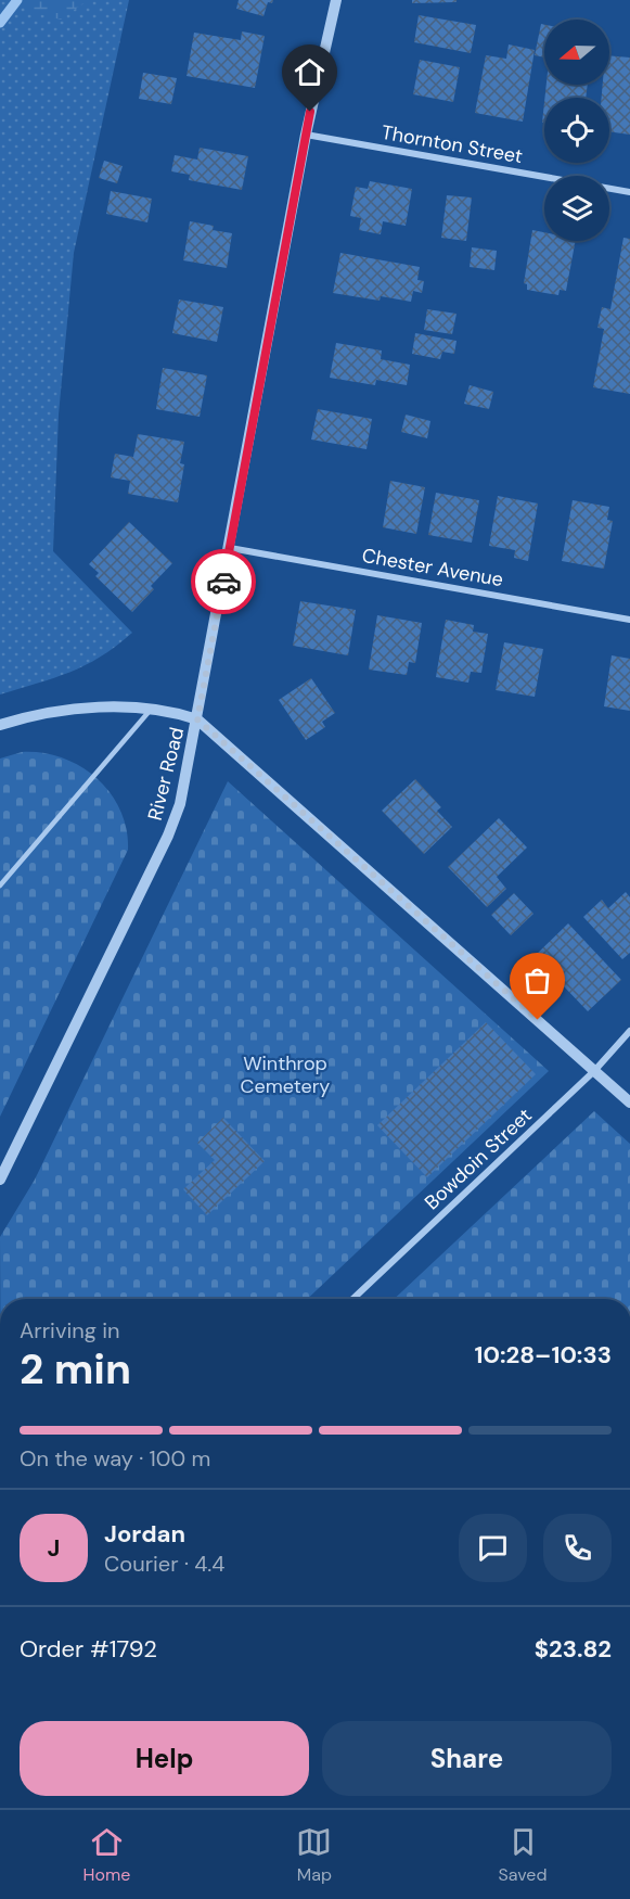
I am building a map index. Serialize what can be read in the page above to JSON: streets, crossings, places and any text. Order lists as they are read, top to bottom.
{
  "streets": {
    "street": [
      "Thornton Street",
      "Chester Avenue",
      "River Road",
      "Bowdoin Street"
    ]
  },
  "crossings": [
    ["Thornton Street", "River Road"],
    ["Chester Avenue", "River Road"]
  ],
  "parks": ["Winthrop Cemetery"],
  "north": "left",
  "page": {
    "heading": ["2 min", "Arriving in", "10:28–10:33"],
    "panel": [
      "Jordan",
      "Courier · 4.4",
      "Order #1792",
      "$23.82"
    ],
    "bar": "On the way · 100 m",
    "round": "J",
    "buttons": ["Help", "Share"],
    "tabs": ["Home", "Map", "Saved"]
  }
}
